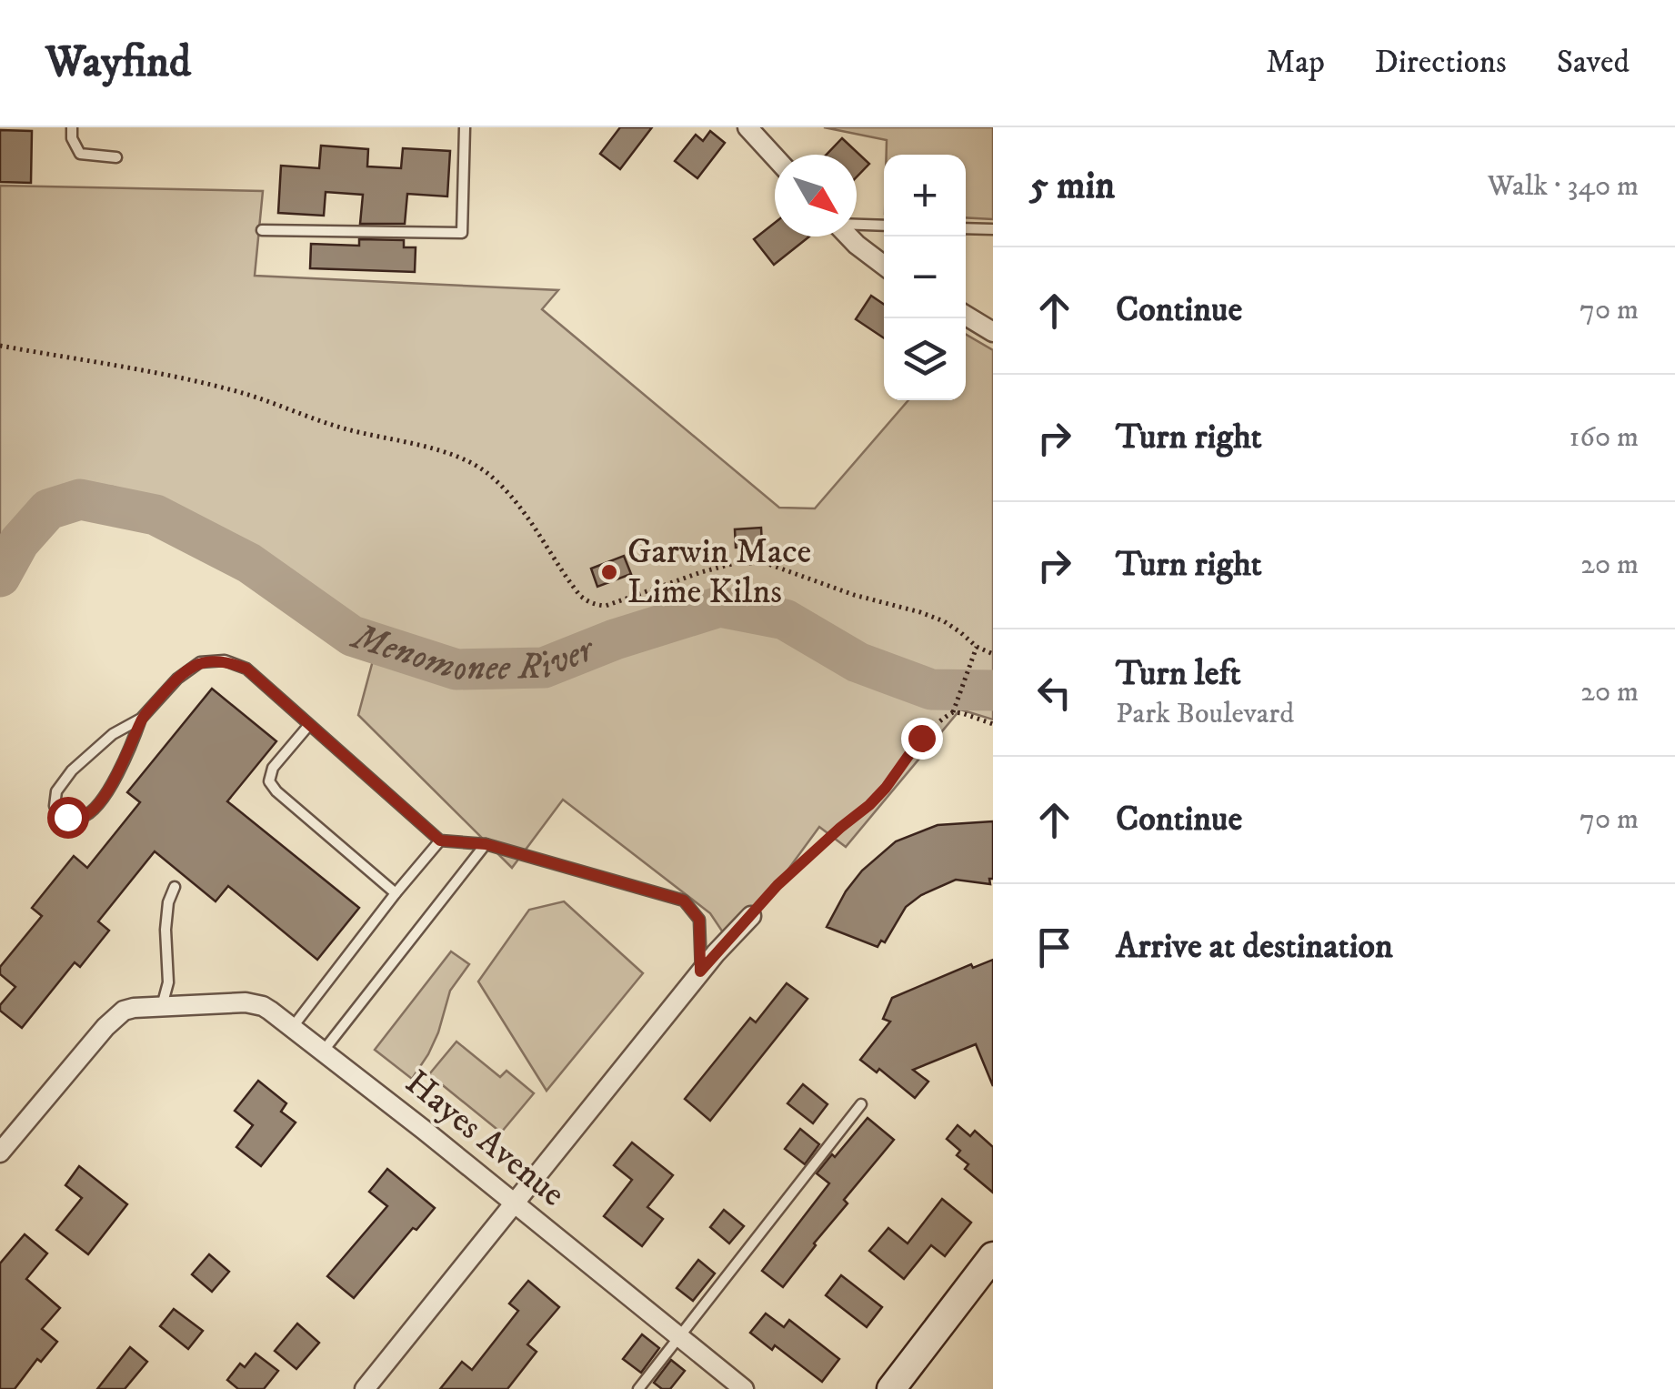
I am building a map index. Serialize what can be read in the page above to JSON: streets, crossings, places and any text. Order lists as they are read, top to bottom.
{
  "streets": {
    "street": ["Hayes Avenue"]
  },
  "water": ["Menomonee River"],
  "places": ["Garwin Mace Lime Kilns"],
  "north": "bottom right",
  "page": {
    "header": "Wayfind",
    "nav": ["Map", "Directions", "Saved"],
    "heading": ["5 min", "Walk · 340 m"],
    "map_buttons": ["+", "−"],
    "list": [
      ["Continue", "70 m"],
      ["Turn right", "160 m"],
      ["Turn right", "20 m"],
      ["Turn left", "Park Boulevard", "20 m"],
      ["Continue", "70 m"],
      "Arrive at destination"
    ]
  }
}
